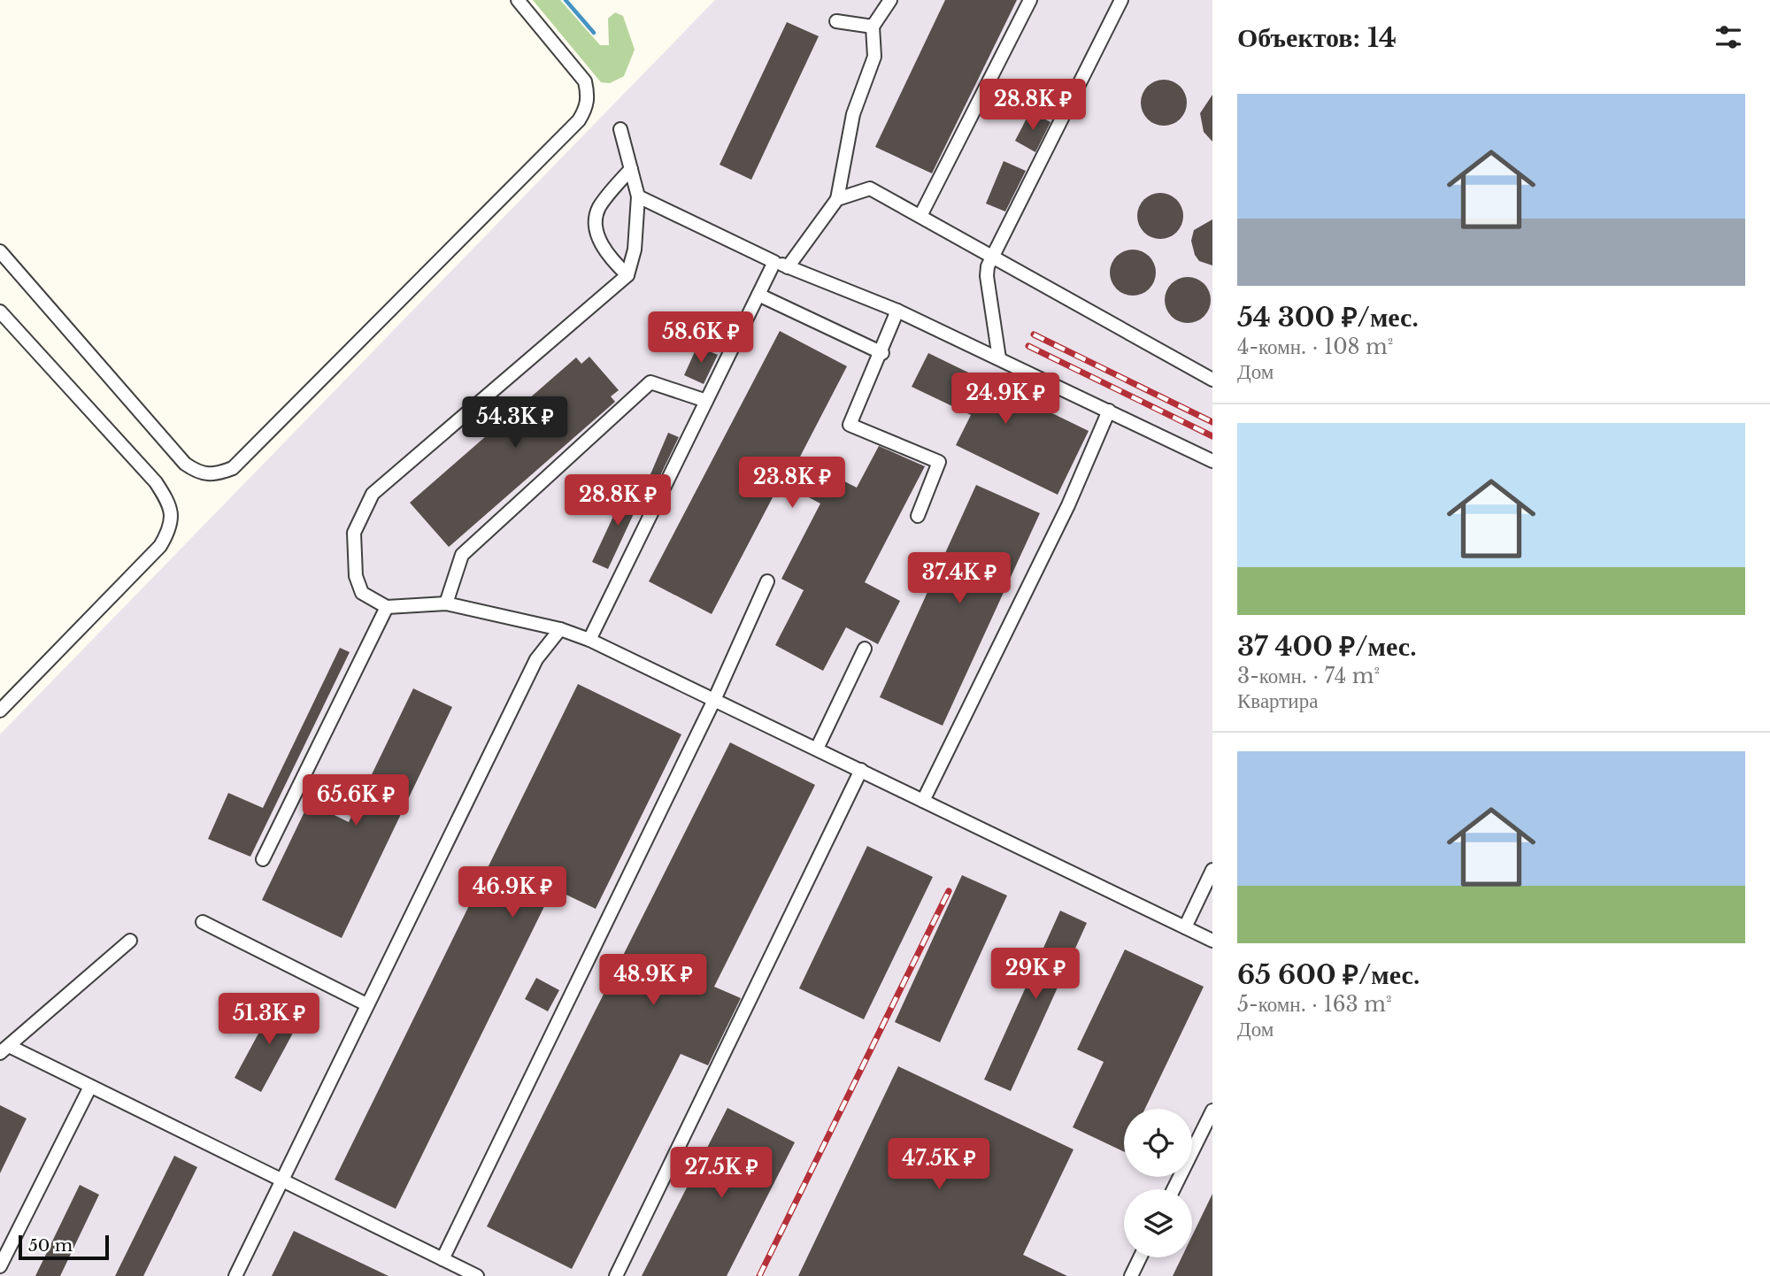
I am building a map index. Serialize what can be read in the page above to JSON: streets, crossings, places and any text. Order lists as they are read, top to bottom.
{
  "scale_bar": "50 m",
  "page": {
    "heading": "Объектов: 14",
    "list": [
      {
        "name": "54 300 ₽/мес.",
        "note": "4-комн. · 108 m² · Дом"
      },
      {
        "name": "37 400 ₽/мес.",
        "note": "3-комн. · 74 m² · Квартира"
      },
      {
        "name": "65 600 ₽/мес.",
        "note": "5-комн. · 163 m² · Дом"
      }
    ],
    "price": [
      "28.8K ₽",
      "58.6K ₽",
      "24.9K ₽",
      "54.3K ₽",
      "23.8K ₽",
      "28.8K ₽",
      "37.4K ₽",
      "65.6K ₽",
      "46.9K ₽",
      "29K ₽",
      "48.9K ₽",
      "51.3K ₽",
      "47.5K ₽",
      "27.5K ₽"
    ],
    "scale": "50 m"
  }
}
